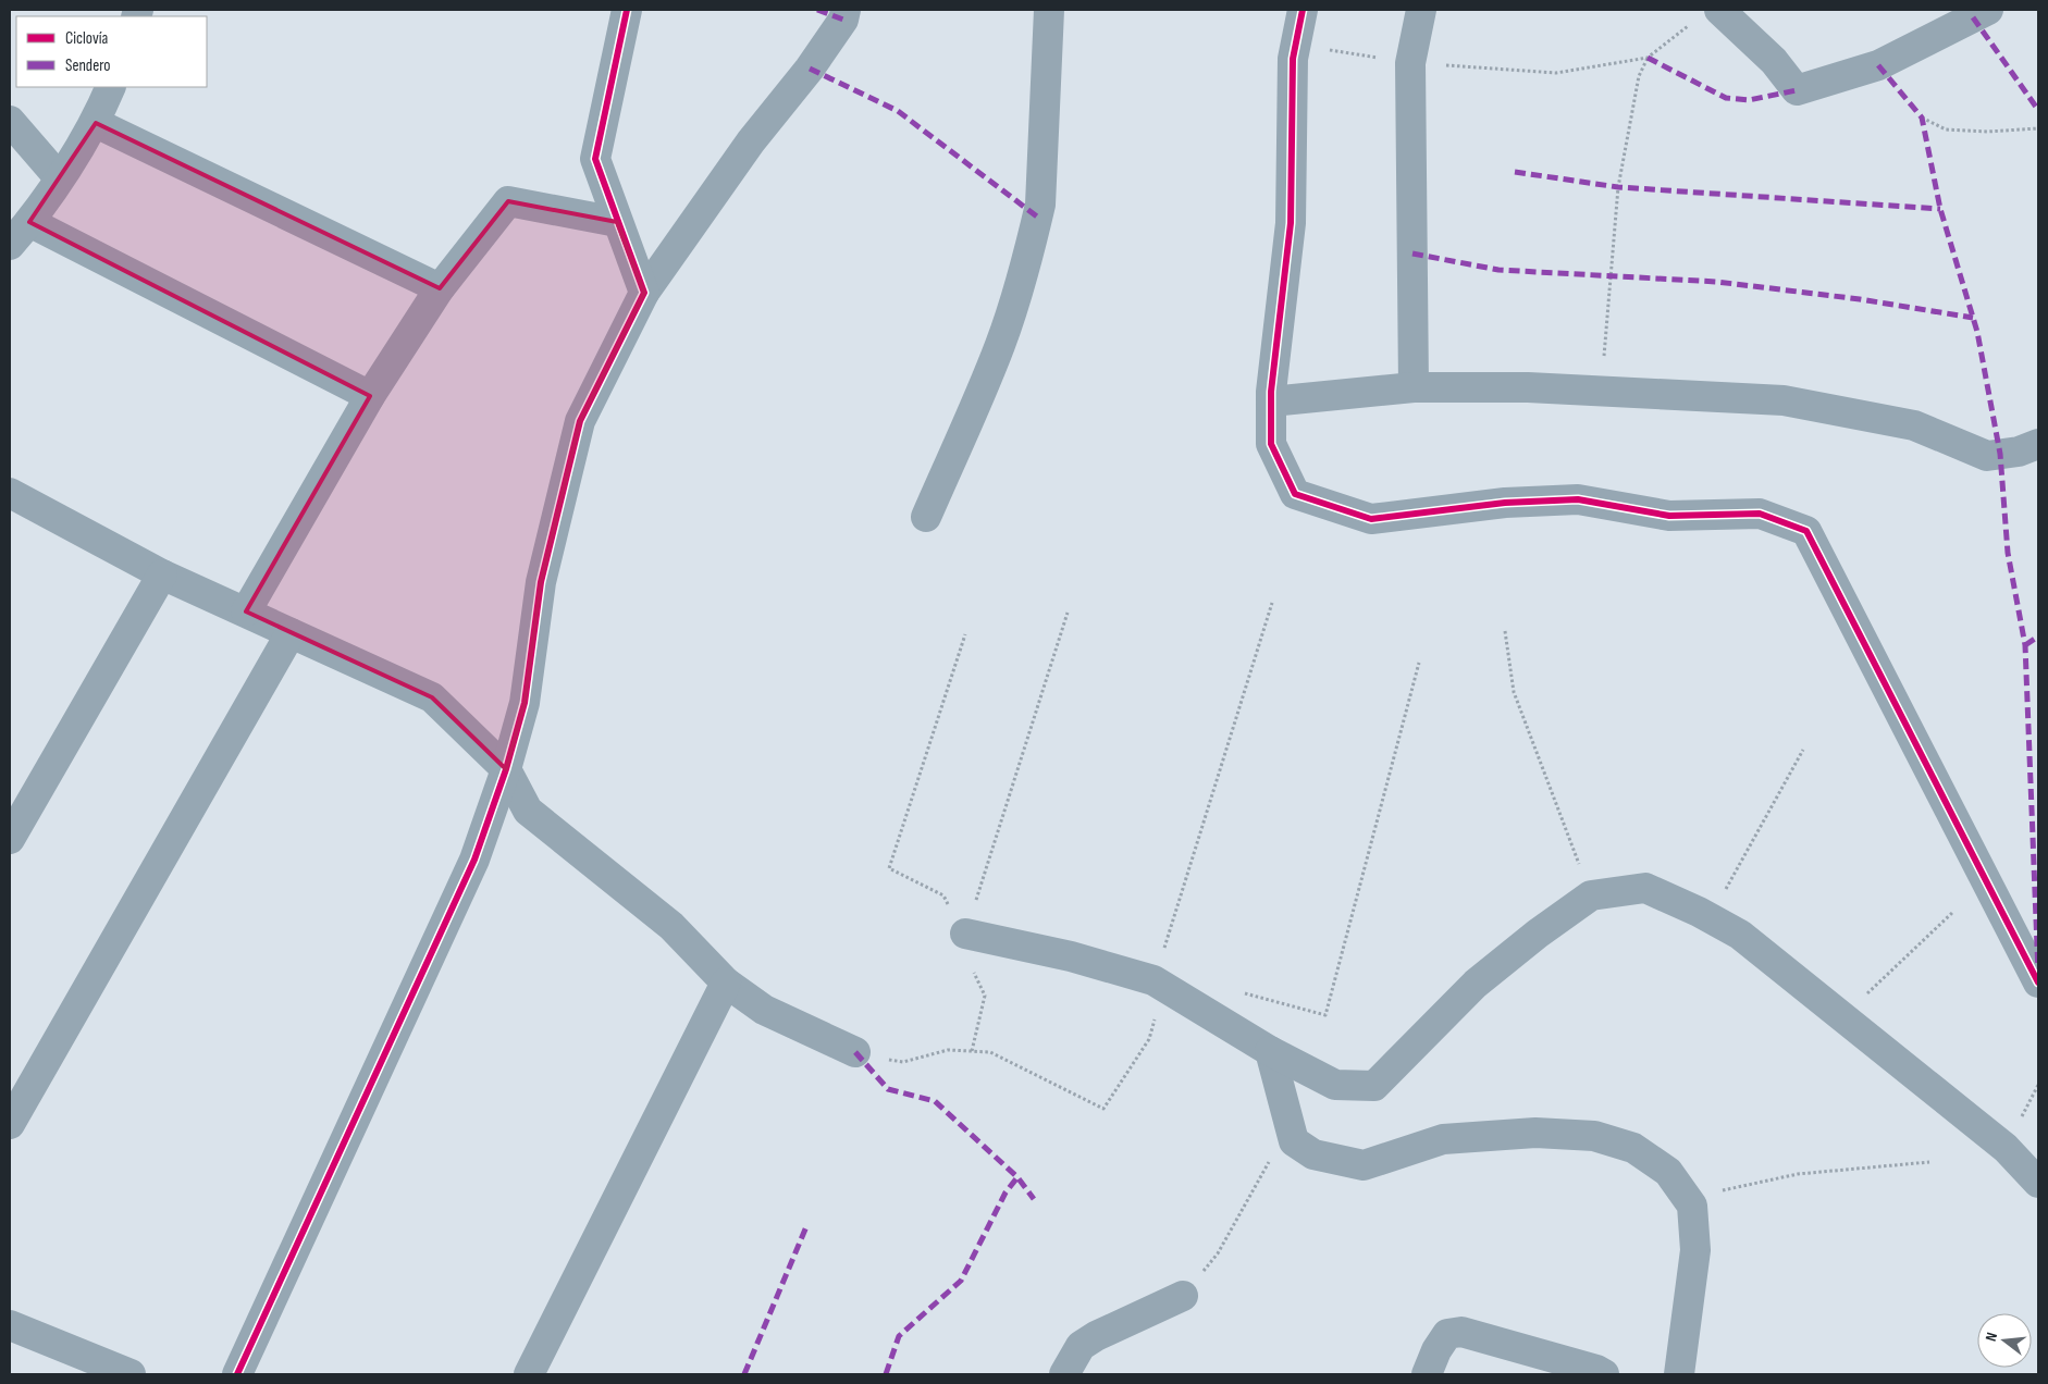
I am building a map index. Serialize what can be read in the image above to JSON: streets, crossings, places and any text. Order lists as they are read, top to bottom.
{
  "legend": ["Ciclovía", "Sendero"],
  "north": "left"
}
